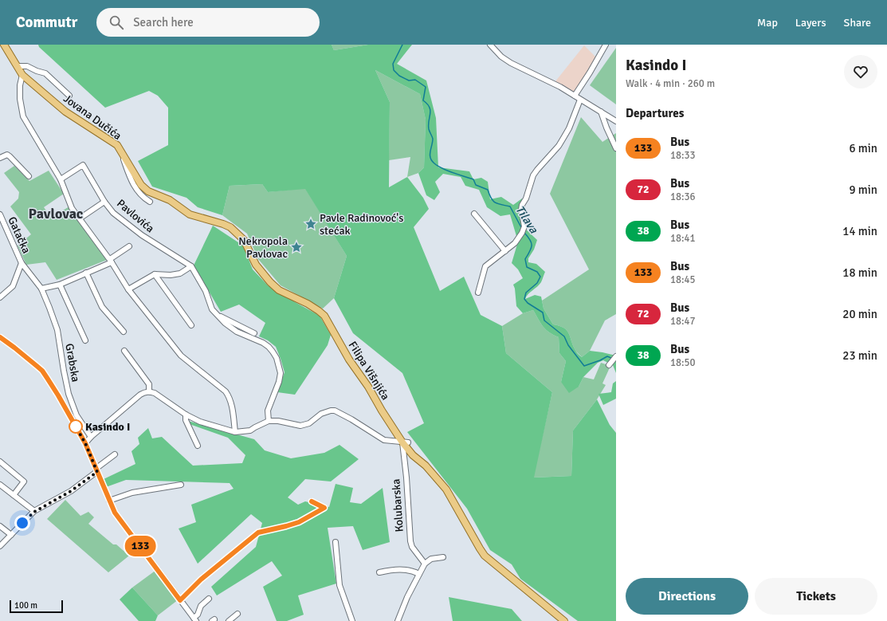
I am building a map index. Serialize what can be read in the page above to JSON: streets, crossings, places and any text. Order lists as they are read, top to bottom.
{
  "streets": {
    "main road": ["Jovana Dučića", "Filipa Višnjića"],
    "street": [
      "Pavlovića",
      "Gatačka",
      "Grabska",
      "Kolubarska"
    ]
  },
  "crossings": [
    ["Jovana Dučića", "Filipa Višnjića"],
    ["Gatačka", "Grabska"],
    ["Filipa Višnjića", "Kolubarska"]
  ],
  "districts": ["Pavlovac"],
  "water": ["Tilava"],
  "places": {
    "place": ["Pavle Radinovoć's stećak", "Nekropola Pavlovac"],
    "other": ["Kasindo I"]
  },
  "lines": ["bus line 133"],
  "scale_bar": "100 m",
  "page": {
    "header": "Commutr",
    "search": "Search here",
    "nav": ["Map", "Layers", "Share"],
    "on_map": "133",
    "heading": [
      ["Kasindo I", "Walk · 4 min · 260 m"],
      "Departures"
    ],
    "list": [
      {
        "mark": "133",
        "name": "Bus",
        "note": "18:33",
        "value": "6 min"
      },
      {
        "mark": "72",
        "name": "Bus",
        "note": "18:36",
        "value": "9 min"
      },
      {
        "mark": "38",
        "name": "Bus",
        "note": "18:41",
        "value": "14 min"
      },
      {
        "mark": "133",
        "name": "Bus",
        "note": "18:45",
        "value": "18 min"
      },
      {
        "mark": "72",
        "name": "Bus",
        "note": "18:47",
        "value": "20 min"
      },
      {
        "mark": "38",
        "name": "Bus",
        "note": "18:50",
        "value": "23 min"
      }
    ],
    "buttons": ["Directions", "Tickets"],
    "scale": "100 m"
  }
}
